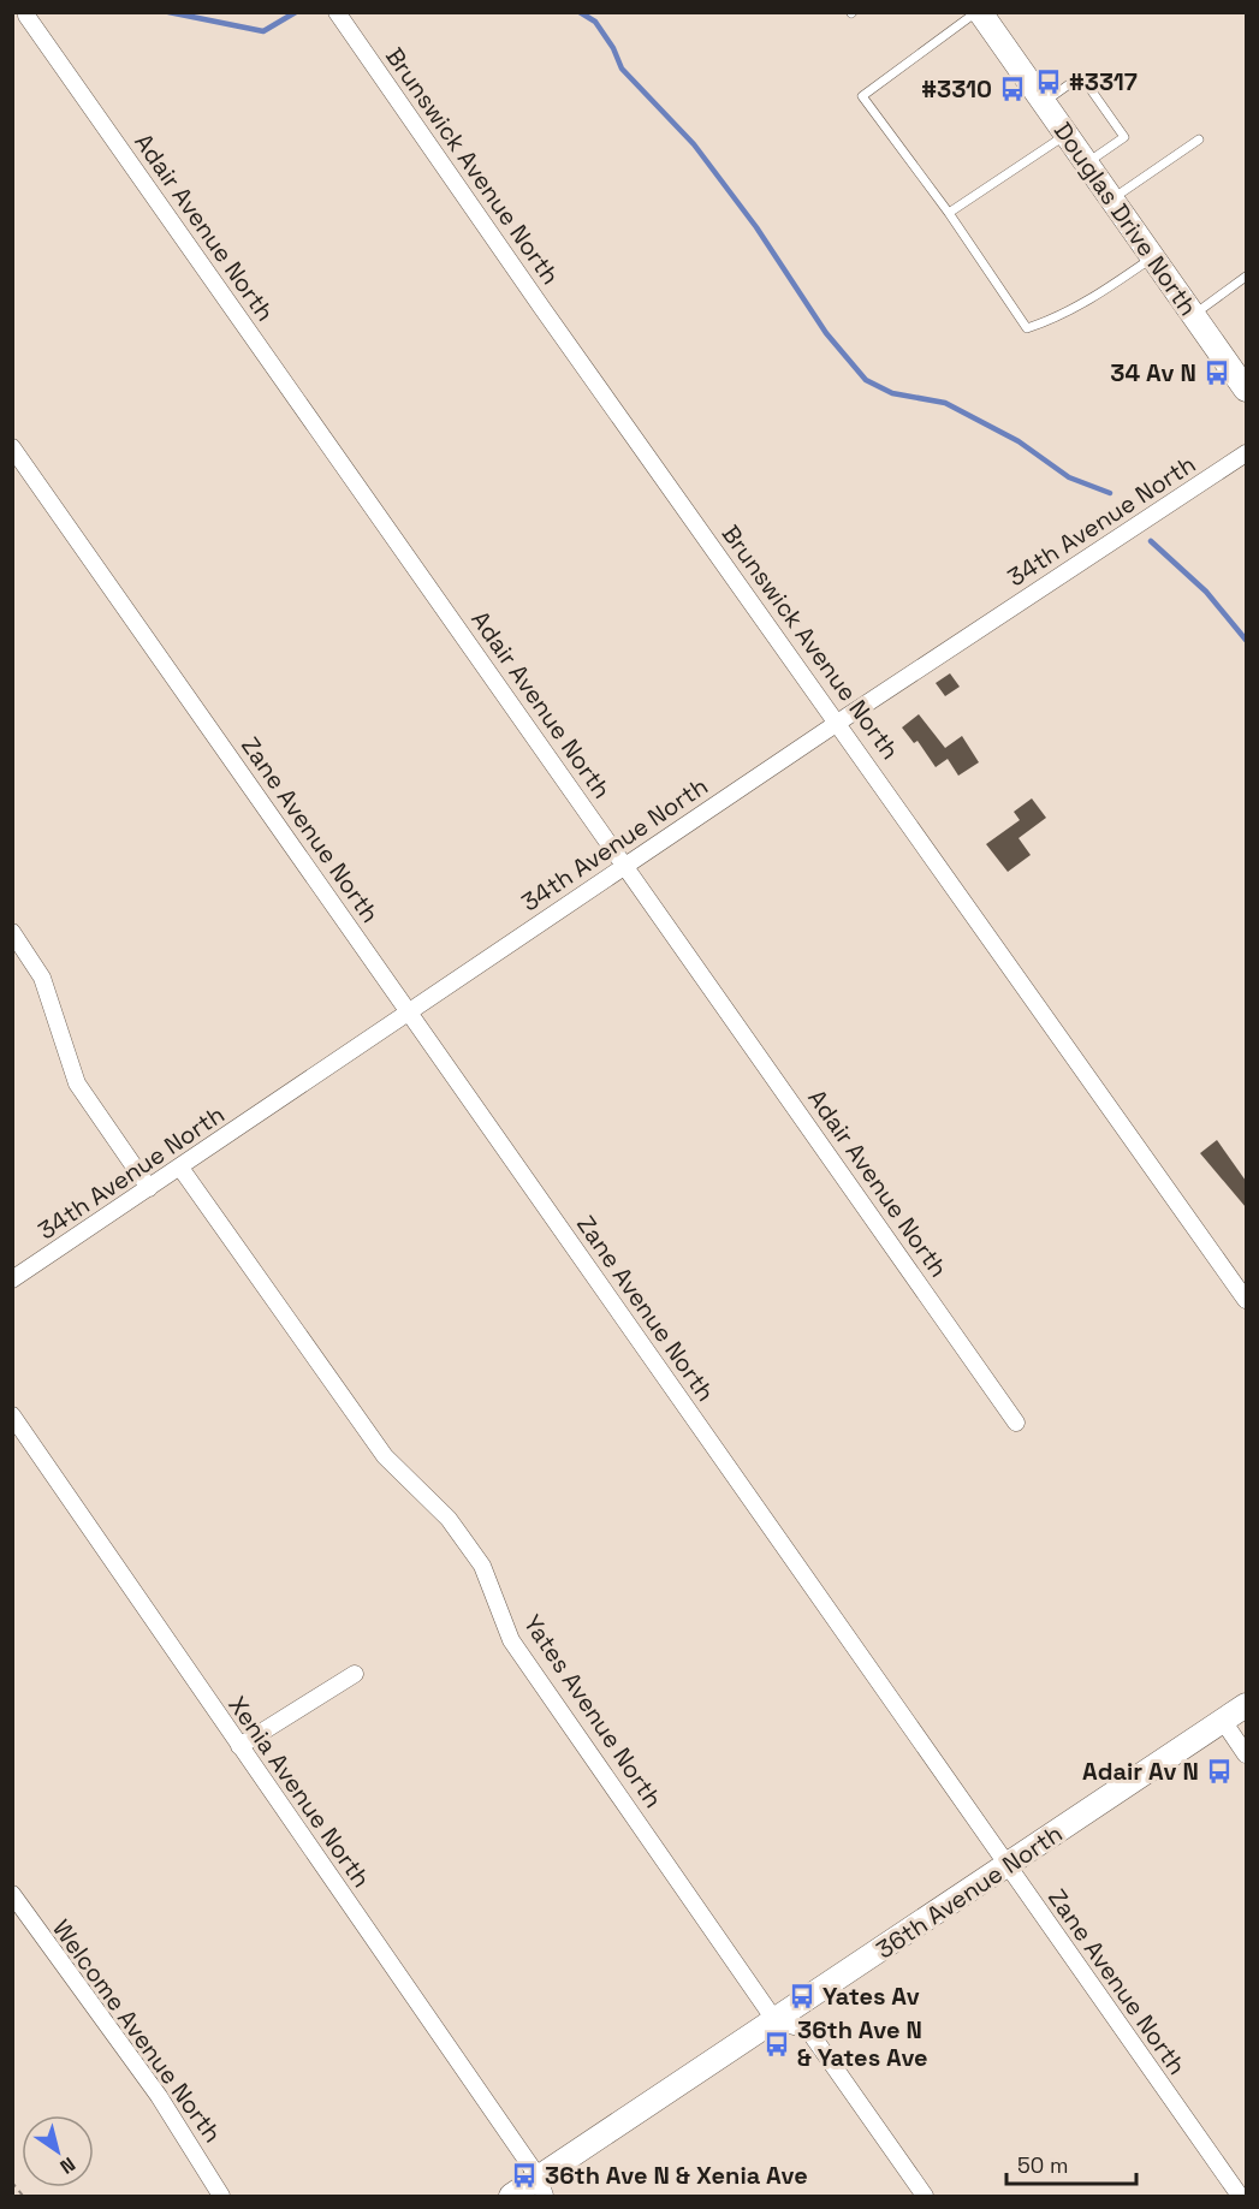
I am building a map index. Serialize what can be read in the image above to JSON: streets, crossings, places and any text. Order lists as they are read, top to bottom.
{
  "streets": {
    "street": [
      "Brunswick Avenue North",
      "Douglas Drive North",
      "Adair Avenue North",
      "34th Avenue North",
      "Zane Avenue North",
      "Yates Avenue North",
      "Xenia Avenue North",
      "36th Avenue North",
      "Welcome Avenue North"
    ]
  },
  "crossings": [
    ["Brunswick Avenue North", "34th Avenue North"],
    ["Adair Avenue North", "34th Avenue North"],
    ["34th Avenue North", "Zane Avenue North"],
    ["34th Avenue North", "Yates Avenue North"],
    ["Zane Avenue North", "36th Avenue North"],
    ["Yates Avenue North", "36th Avenue North"],
    ["Xenia Avenue North", "36th Avenue North"]
  ],
  "places": {
    "bus stop": [
      "#3317",
      "#3310",
      "34 Av N",
      "Adair Av N",
      "Yates Av",
      "36th Ave N & Yates Ave",
      "36th Ave N & Xenia Ave"
    ]
  },
  "scale_bar": "50 m",
  "north": "bottom right"
}
